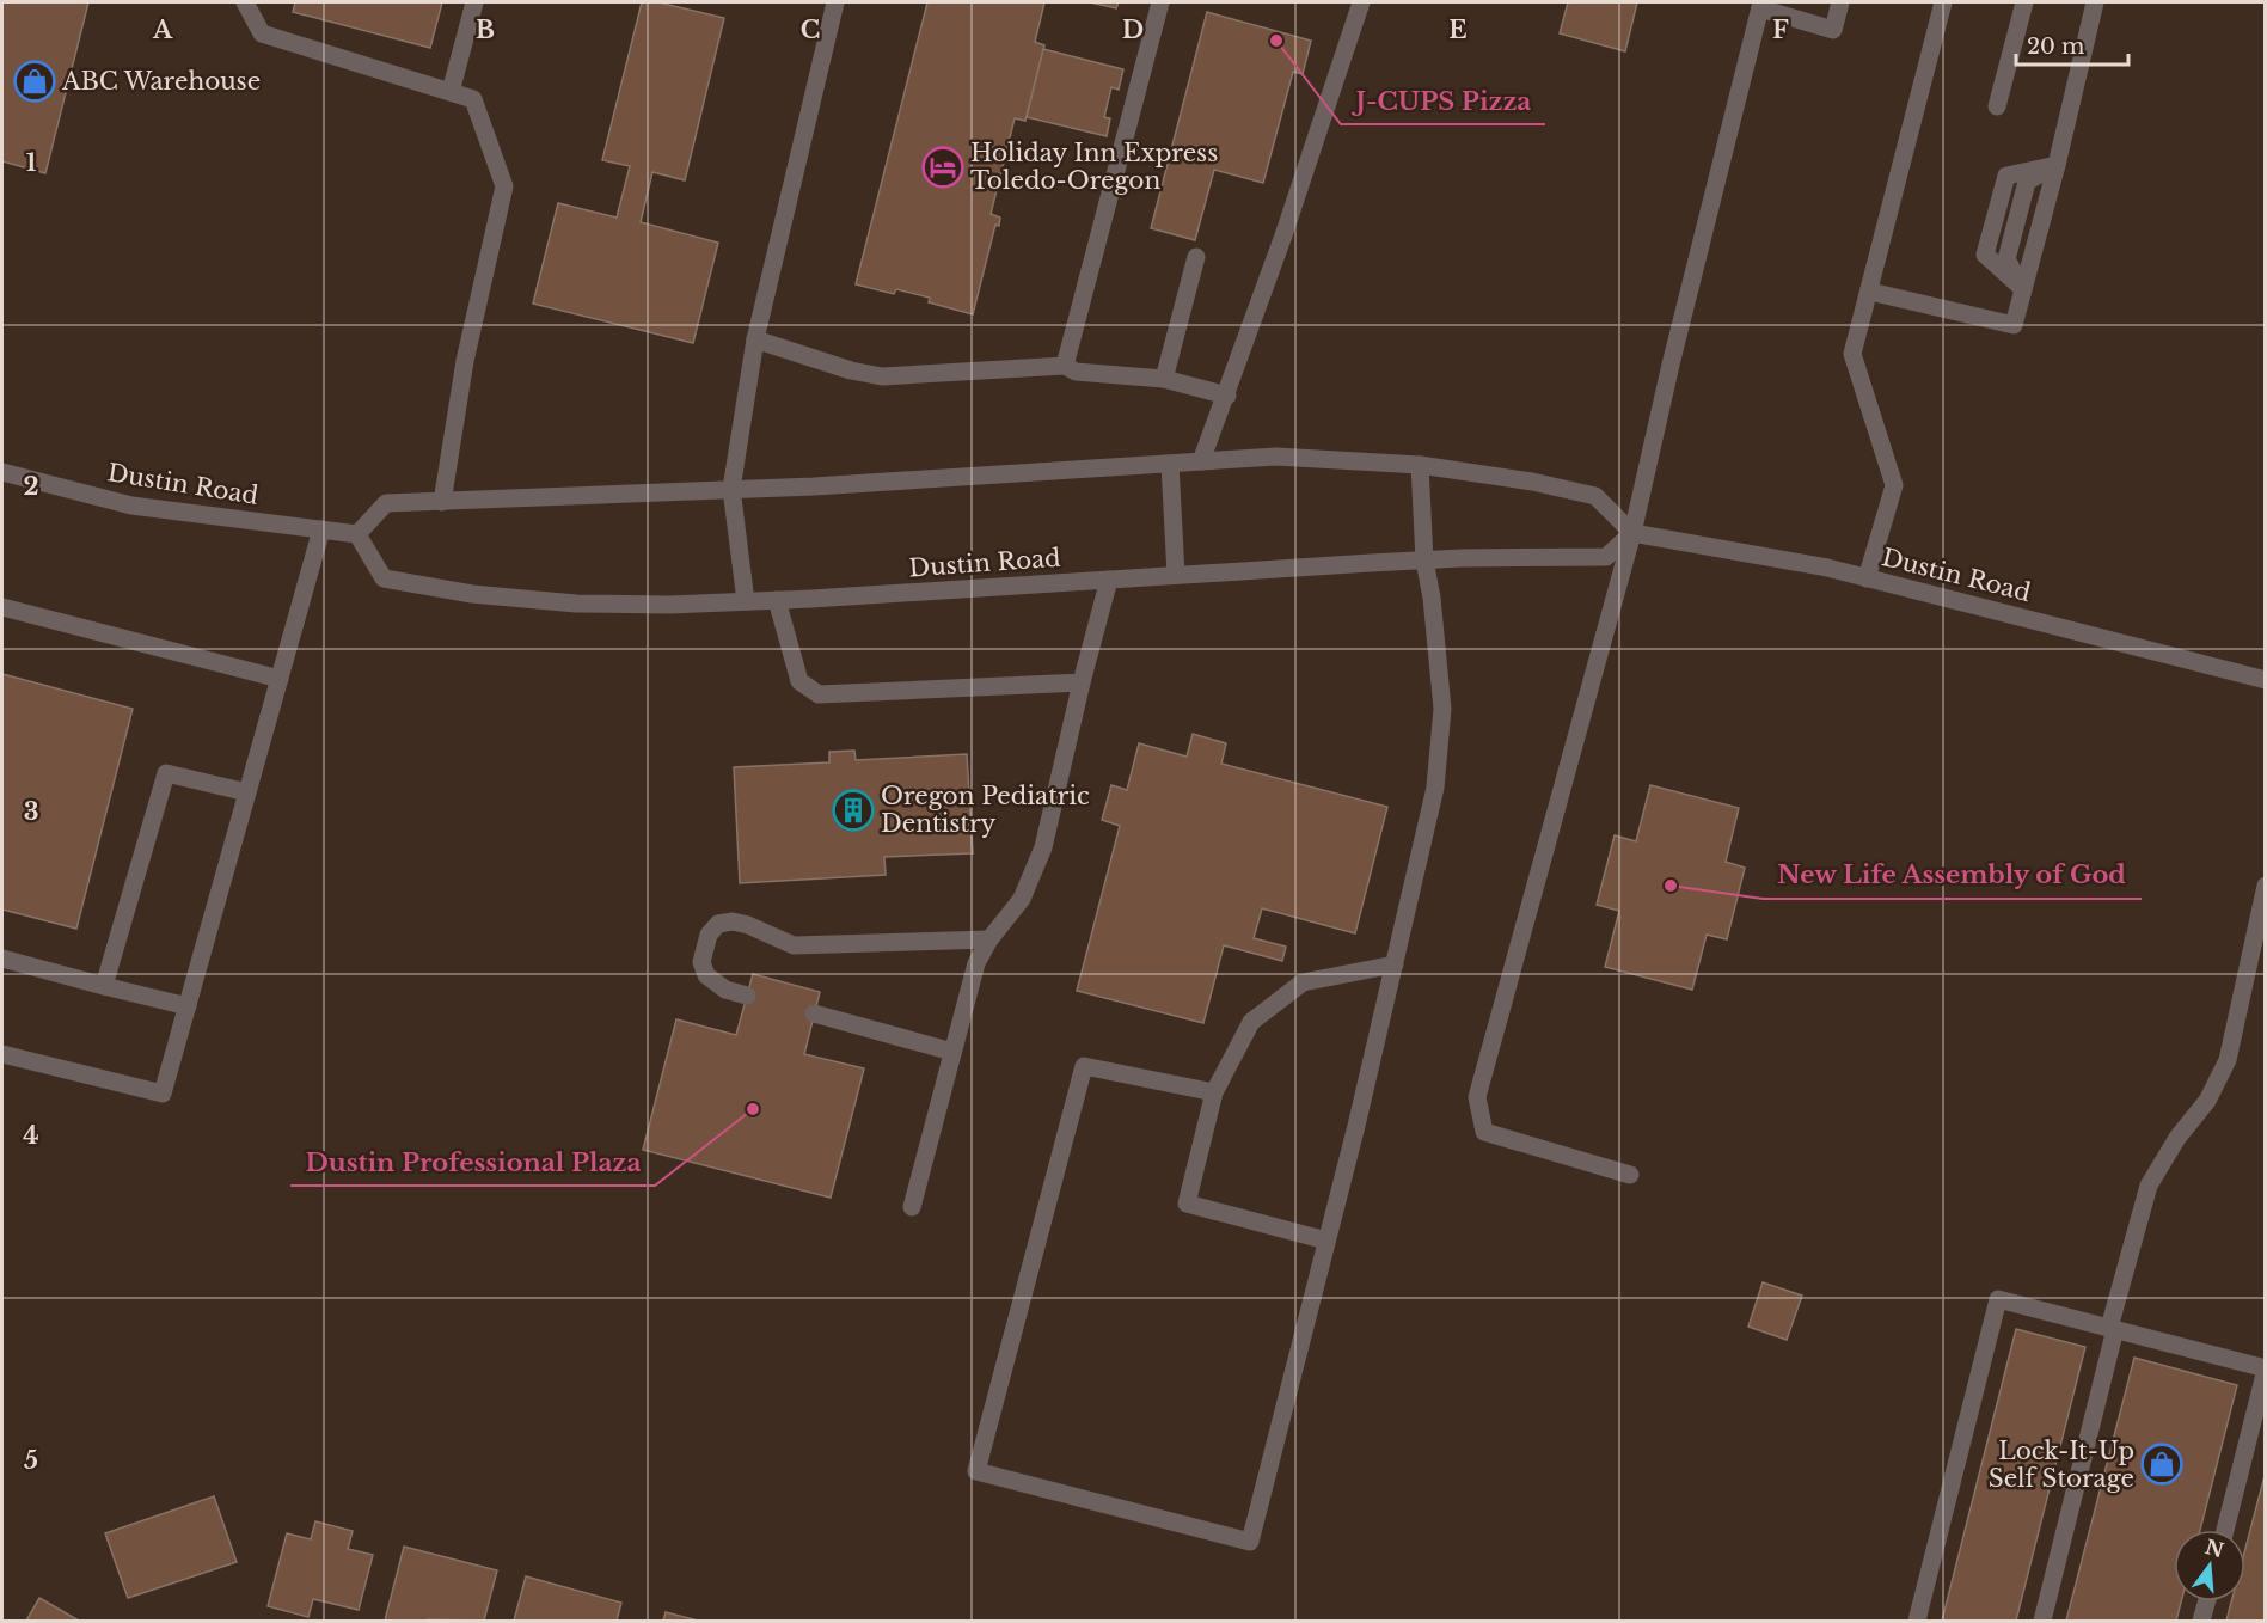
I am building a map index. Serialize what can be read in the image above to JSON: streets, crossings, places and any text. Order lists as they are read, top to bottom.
{
  "streets": {
    "street": ["Dustin Road"]
  },
  "places": {
    "other": ["J-CUPS Pizza", "New Life Assembly of God", "Dustin Professional Plaza"],
    "shop": ["ABC Warehouse", "Lock-It-Up Self Storage"],
    "hotel": ["Holiday Inn Express Toledo-Oregon"],
    "building": ["Oregon Pediatric Dentistry"]
  },
  "scale_bar": "20 m",
  "north": "top",
  "grid": {
    "columns": [
      "A",
      "B",
      "C",
      "D",
      "E",
      "F"
    ],
    "rows": [
      "1",
      "2",
      "3",
      "4",
      "5"
    ]
  }
}
